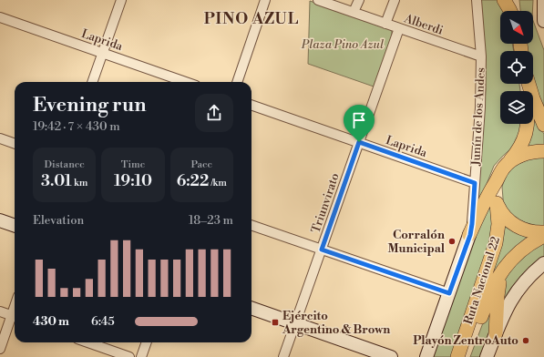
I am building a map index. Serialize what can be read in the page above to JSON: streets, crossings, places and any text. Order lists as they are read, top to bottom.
{
  "streets": {
    "main road": ["Ruta Nacional 22"],
    "street": [
      "Alberdi",
      "Laprida",
      "Junín de los Andes",
      "Triunvirato"
    ]
  },
  "crossings": [
    ["Alberdi", "Junín de los Andes"],
    ["Alberdi", "Triunvirato"],
    ["Laprida", "Junín de los Andes"],
    ["Laprida", "Triunvirato"]
  ],
  "districts": ["PINO AZUL"],
  "parks": ["Plaza Pino Azul"],
  "places": {
    "other": ["Corralón Municipal", "Playón ZentroAuto"],
    "transit": ["Ejército Argentino & Brown"]
  },
  "north": "bottom right",
  "page": {
    "heading": ["Evening run", "19:42 · 7 × 430 m"],
    "stats": [
      ["Distance", "3.01 km"],
      ["Time", "19:10"],
      ["Pace", "6:22 /km"]
    ],
    "chart": ["Elevation", "18–23 m"],
    "list": [
      {
        "name": "430 m",
        "note": "6:45"
      }
    ]
  }
}
